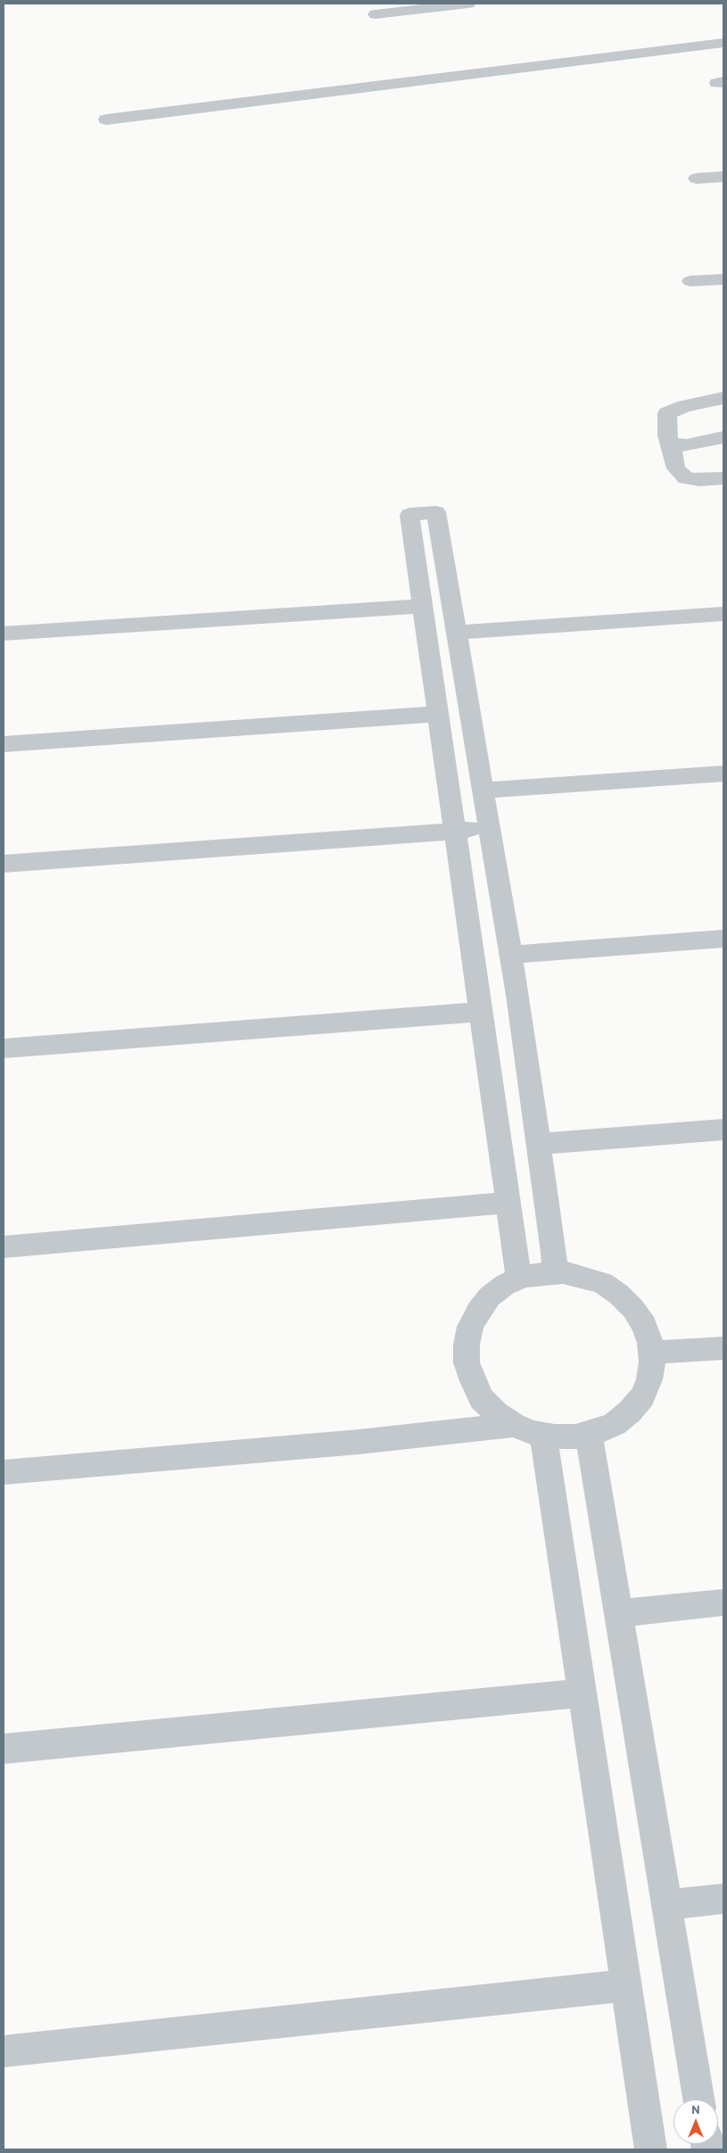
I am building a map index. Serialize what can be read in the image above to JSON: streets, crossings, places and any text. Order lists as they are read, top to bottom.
{
  "north": "top"
}
